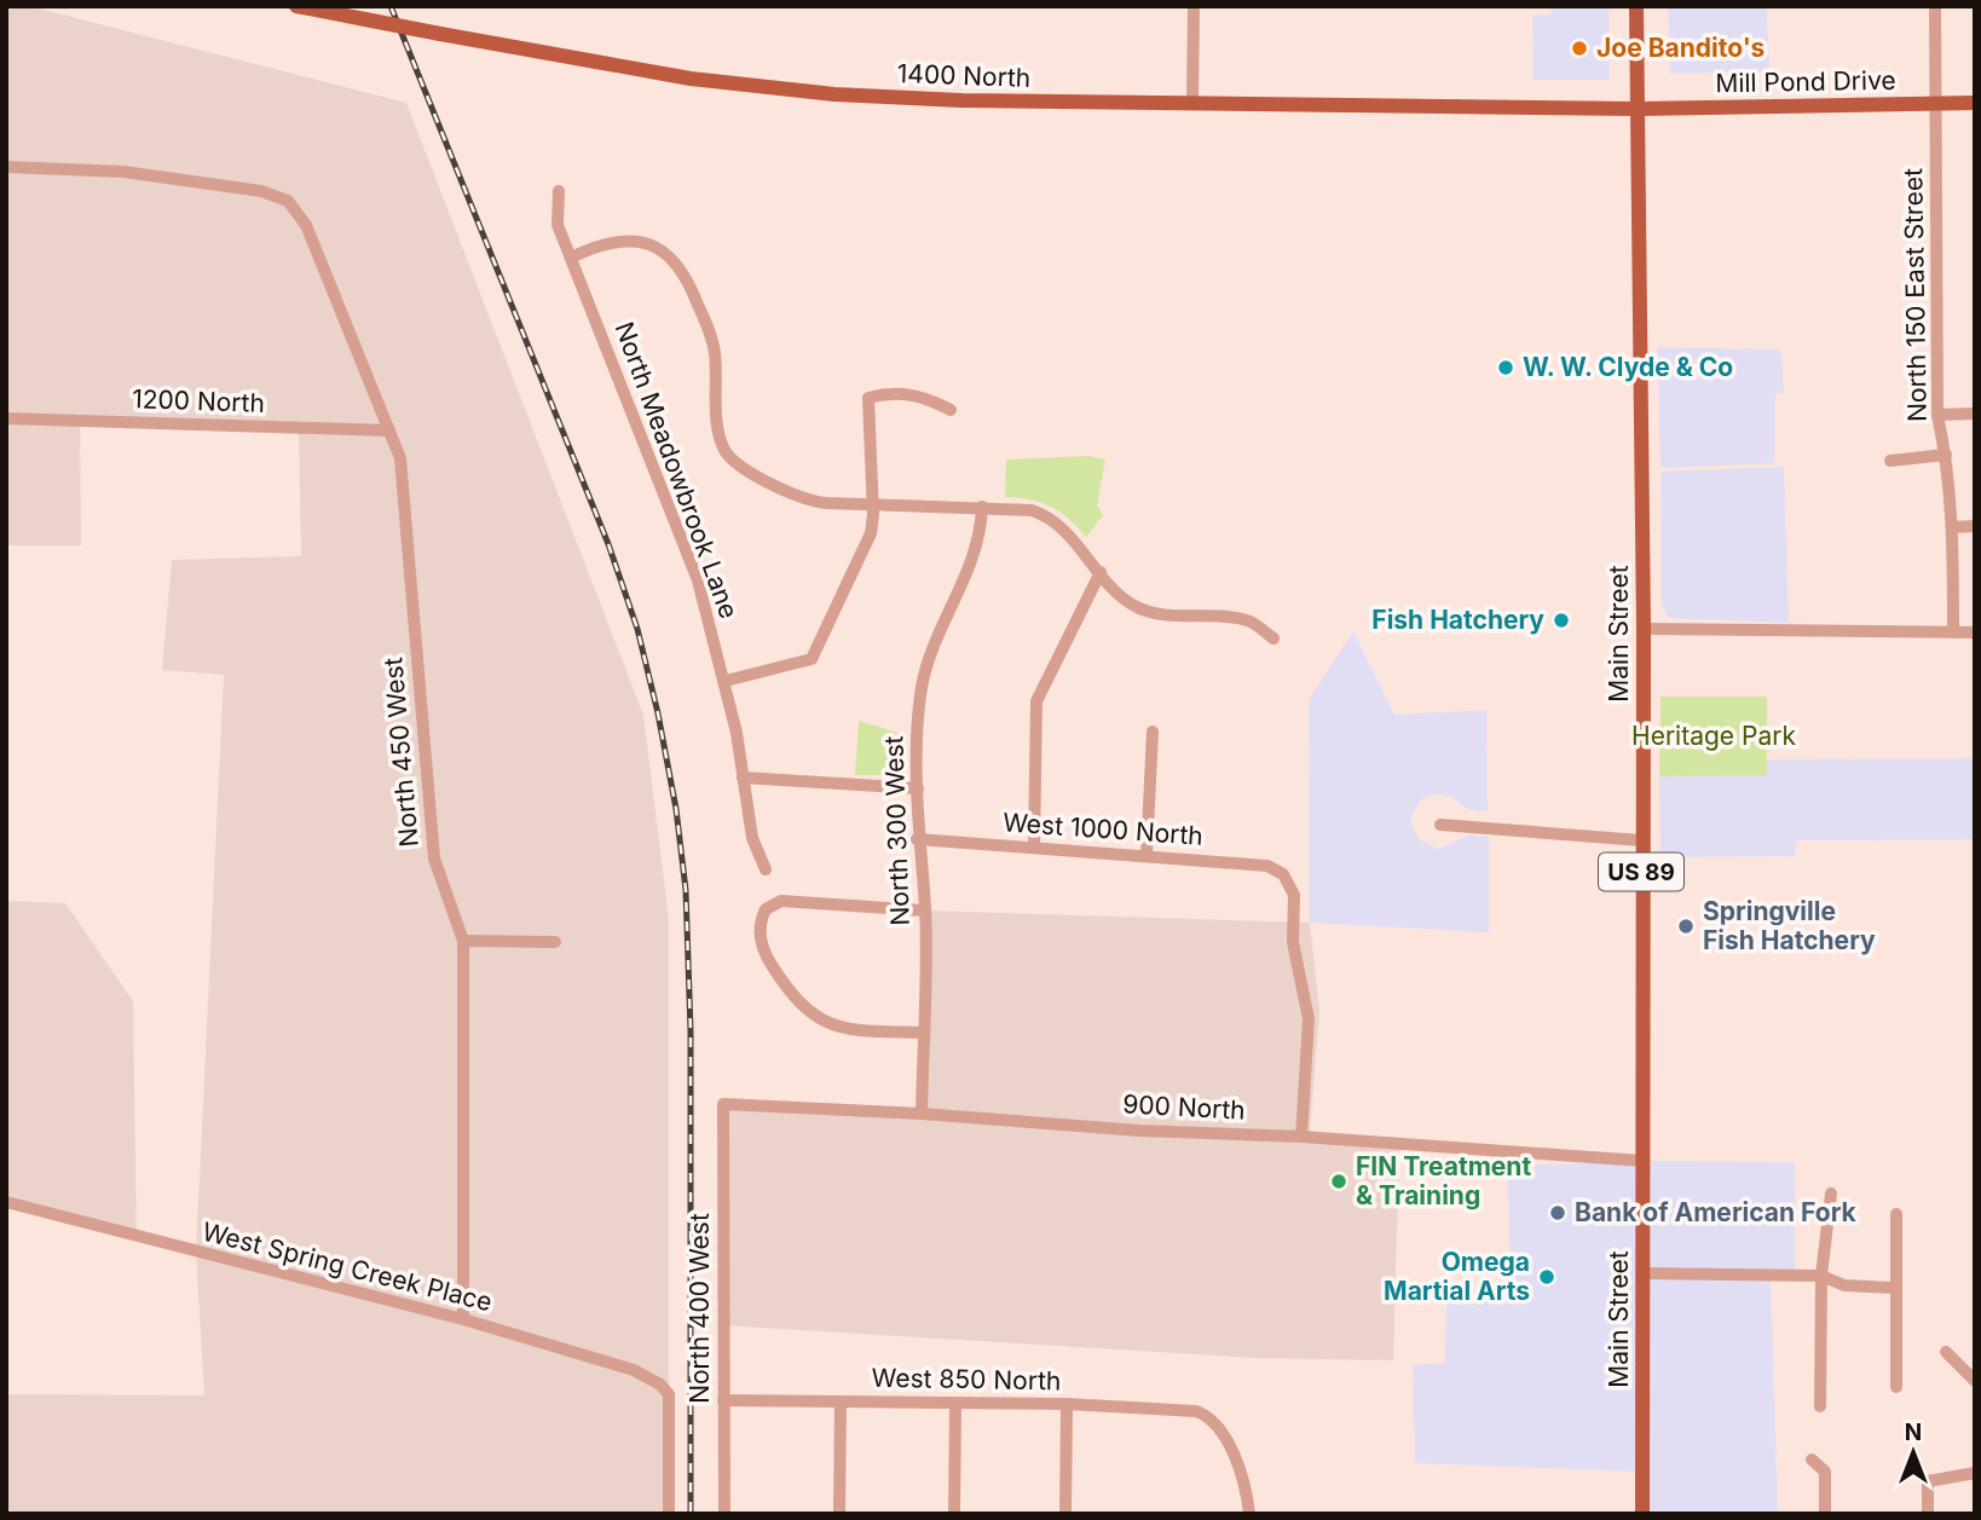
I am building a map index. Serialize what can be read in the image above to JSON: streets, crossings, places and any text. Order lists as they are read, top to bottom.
{
  "streets": {
    "main road": [
      "1400 North",
      "Mill Pond Drive",
      "Main Street",
      "US 89"
    ],
    "street": [
      "North 150 East Street",
      "1200 North",
      "North Meadowbrook Lane",
      "North 450 West",
      "West 1000 North",
      "North 300 West",
      "900 North",
      "West Spring Creek Place",
      "North 400 West",
      "West 850 North"
    ]
  },
  "crossings": [
    ["1400 North", "Mill Pond Drive"],
    ["1400 North", "Main Street"],
    ["1400 North", "US 89"],
    ["Mill Pond Drive", "North 150 East Street"],
    ["Mill Pond Drive", "Main Street"],
    ["Mill Pond Drive", "US 89"],
    ["1200 North", "North 450 West"],
    ["Main Street", "US 89"],
    ["Main Street", "900 North"],
    ["North 450 West", "West Spring Creek Place"],
    ["West 1000 North", "North 300 West"],
    ["West 1000 North", "900 North"],
    ["North 300 West", "900 North"],
    ["900 North", "North 400 West"],
    ["North 400 West", "West 850 North"]
  ],
  "parks": ["Heritage Park"],
  "places": [
    "Joe Bandito's",
    "W. W. Clyde & Co",
    "Fish Hatchery",
    "Springville Fish Hatchery",
    "FIN Treatment & Training",
    "Bank of American Fork",
    "Omega Martial Arts"
  ],
  "north": "top"
}
